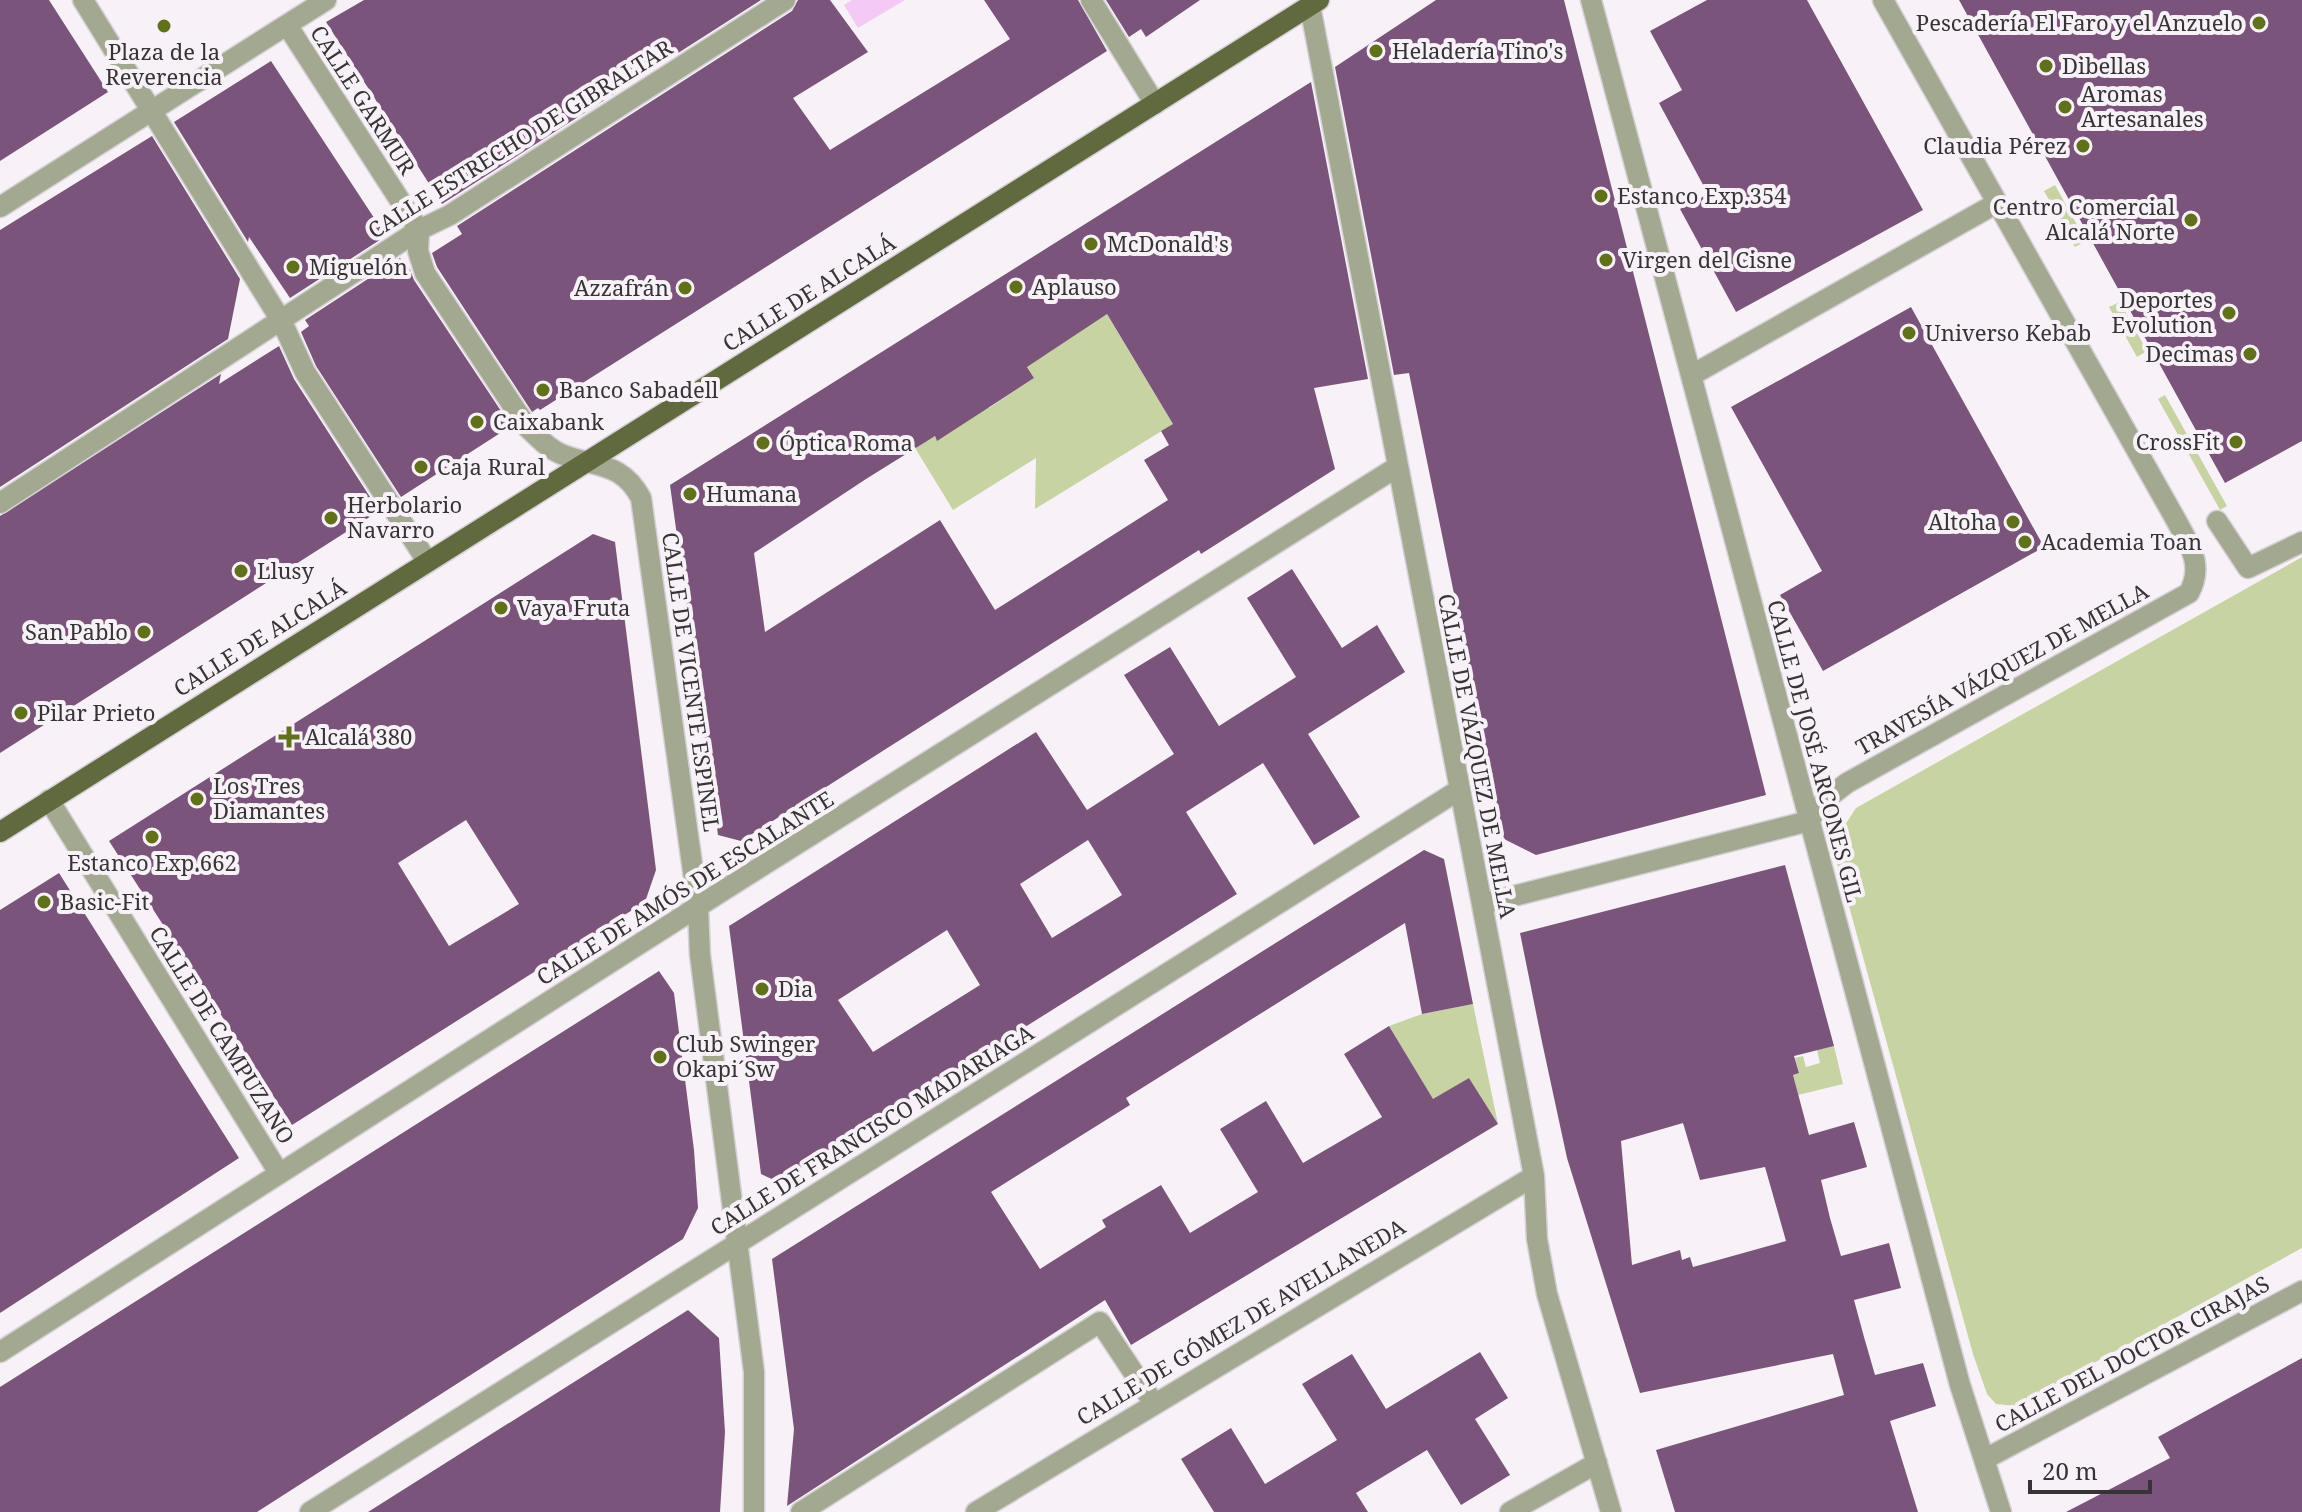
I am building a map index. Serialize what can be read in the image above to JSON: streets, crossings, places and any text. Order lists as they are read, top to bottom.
{
  "streets": {
    "main road": ["CALLE DE ALCALÁ"],
    "street": [
      "CALLE GARMUR",
      "CALLE ESTRECHO DE GIBRALTAR",
      "TRAVESÍA VÁZQUEZ DE MELLA",
      "CALLE DE VICENTE ESPINEL",
      "CALLE DE JOSÉ ARCONES GIL",
      "CALLE DE VÁZQUEZ DE MELLA",
      "CALLE DE AMÓS DE ESCALANTE",
      "CALLE DE CAMPUZANO",
      "CALLE DE FRANCISCO MADARIAGA",
      "CALLE DE GÓMEZ DE AVELLANEDA",
      "CALLE DEL DOCTOR CIRAJAS"
    ]
  },
  "crossings": [
    ["CALLE GARMUR", "CALLE ESTRECHO DE GIBRALTAR"],
    ["CALLE GARMUR", "CALLE DE ALCALÁ"],
    ["CALLE GARMUR", "CALLE DE VICENTE ESPINEL"],
    ["CALLE DE ALCALÁ", "CALLE DE VICENTE ESPINEL"],
    ["CALLE DE ALCALÁ", "CALLE DE VÁZQUEZ DE MELLA"],
    ["CALLE DE ALCALÁ", "CALLE DE CAMPUZANO"],
    ["TRAVESÍA VÁZQUEZ DE MELLA", "CALLE DE JOSÉ ARCONES GIL"],
    ["CALLE DE VICENTE ESPINEL", "CALLE DE AMÓS DE ESCALANTE"],
    ["CALLE DE VICENTE ESPINEL", "CALLE DE FRANCISCO MADARIAGA"],
    ["CALLE DE JOSÉ ARCONES GIL", "CALLE DEL DOCTOR CIRAJAS"],
    ["CALLE DE VÁZQUEZ DE MELLA", "CALLE DE AMÓS DE ESCALANTE"],
    ["CALLE DE VÁZQUEZ DE MELLA", "CALLE DE FRANCISCO MADARIAGA"],
    ["CALLE DE VÁZQUEZ DE MELLA", "CALLE DE GÓMEZ DE AVELLANEDA"],
    ["CALLE DE AMÓS DE ESCALANTE", "CALLE DE CAMPUZANO"]
  ],
  "places": {
    "other": [
      "Pescadería El Faro y el Anzuelo",
      "Plaza de la Reverencia",
      "Heladería Tino's",
      "Dibellas",
      "Aromas Artesanales",
      "Claudia Pérez",
      "Estanco Exp.354",
      "Centro Comercial Alcalá Norte",
      "McDonald's",
      "Virgen del Cisne",
      "Miguelón",
      "Aplauso",
      "Azzafrán",
      "Deportes Evolution",
      "Universo Kebab",
      "Decimas",
      "Banco Sabadell",
      "Caixabank",
      "CrossFit",
      "Óptica Roma",
      "Caja Rural",
      "Humana",
      "Herbolario Navarro",
      "Altoha",
      "Academia Toan",
      "Llusy",
      "Vaya Fruta",
      "San Pablo",
      "Pilar Prieto",
      "Los Tres Diamantes",
      "Estanco Exp.662",
      "Basic-Fit",
      "Dia",
      "Club Swinger Okapi´Sw"
    ],
    "health": ["Alcalá 380"]
  },
  "scale_bar": "20 m"
}
